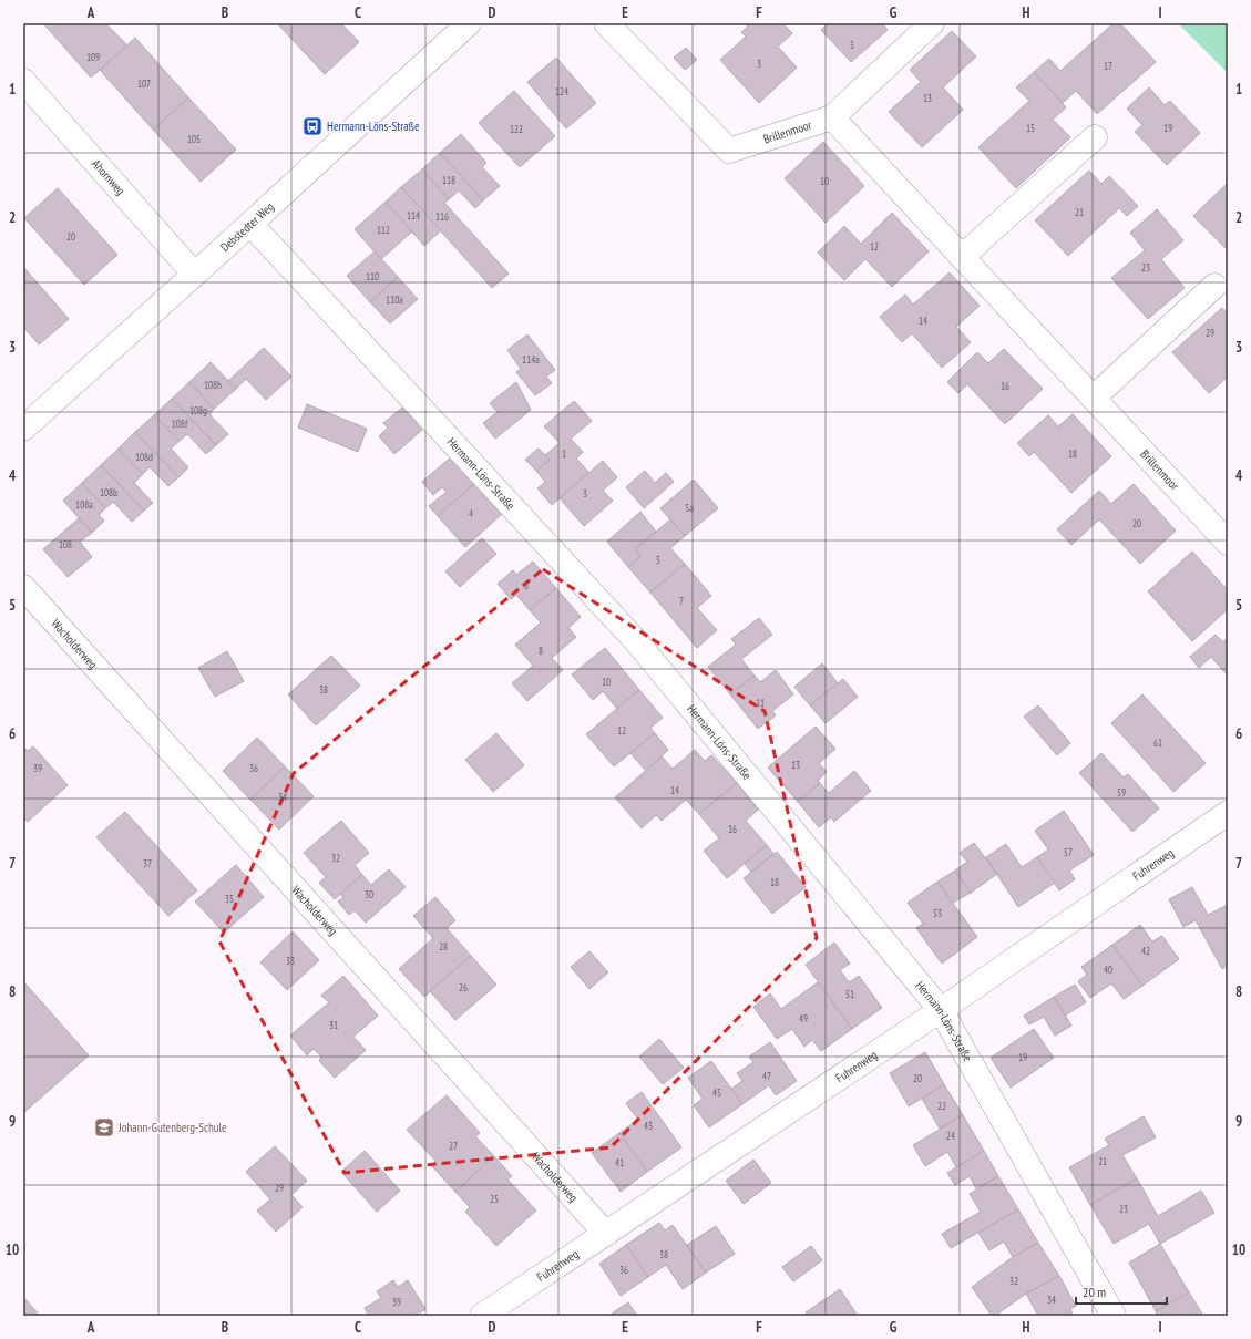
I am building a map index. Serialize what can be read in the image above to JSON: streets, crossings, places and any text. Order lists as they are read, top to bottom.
{
  "streets": {
    "street": [
      "Brillenmoor",
      "Ahornweg",
      "Debstedter Weg",
      "Hermann-Löns-Straße",
      "Wacholderweg",
      "Fuhrenweg"
    ]
  },
  "crossings": [
    ["Ahornweg", "Debstedter Weg"],
    ["Debstedter Weg", "Hermann-Löns-Straße"],
    ["Hermann-Löns-Straße", "Fuhrenweg"],
    ["Wacholderweg", "Fuhrenweg"]
  ],
  "places": {
    "bus stop": ["Hermann-Löns-Straße"],
    "school or university": ["Johann-Gutenberg-Schule"]
  },
  "house_numbers": [
    "5",
    "109",
    "3",
    "17",
    "107",
    "124",
    "13",
    "15",
    "19",
    "122",
    "105",
    "118",
    "10",
    "21",
    "114",
    "116",
    "112",
    "20",
    "12",
    "23",
    "110",
    "110a",
    "14",
    "29",
    "114a",
    "108h",
    "16",
    "108g",
    "108f",
    "1",
    "18",
    "108d",
    "108b",
    "3",
    "108a",
    "5a",
    "4",
    "20",
    "108",
    "5",
    "6",
    "7",
    "8",
    "10",
    "38",
    "11",
    "12",
    "61",
    "13",
    "39",
    "36",
    "14",
    "59",
    "34",
    "16",
    "57",
    "32",
    "37",
    "18",
    "30",
    "35",
    "53",
    "28",
    "42",
    "33",
    "40",
    "26",
    "51",
    "49",
    "31",
    "19",
    "47",
    "20",
    "45",
    "22",
    "43",
    "24",
    "27",
    "21",
    "41",
    "29",
    "25",
    "23",
    "38",
    "36",
    "32",
    "34",
    "39"
  ],
  "scale_bar": "20 m",
  "grid": {
    "columns": [
      "A",
      "B",
      "C",
      "D",
      "E",
      "F",
      "G",
      "H",
      "I"
    ],
    "rows": [
      "1",
      "2",
      "3",
      "4",
      "5",
      "6",
      "7",
      "8",
      "9",
      "10"
    ]
  }
}
